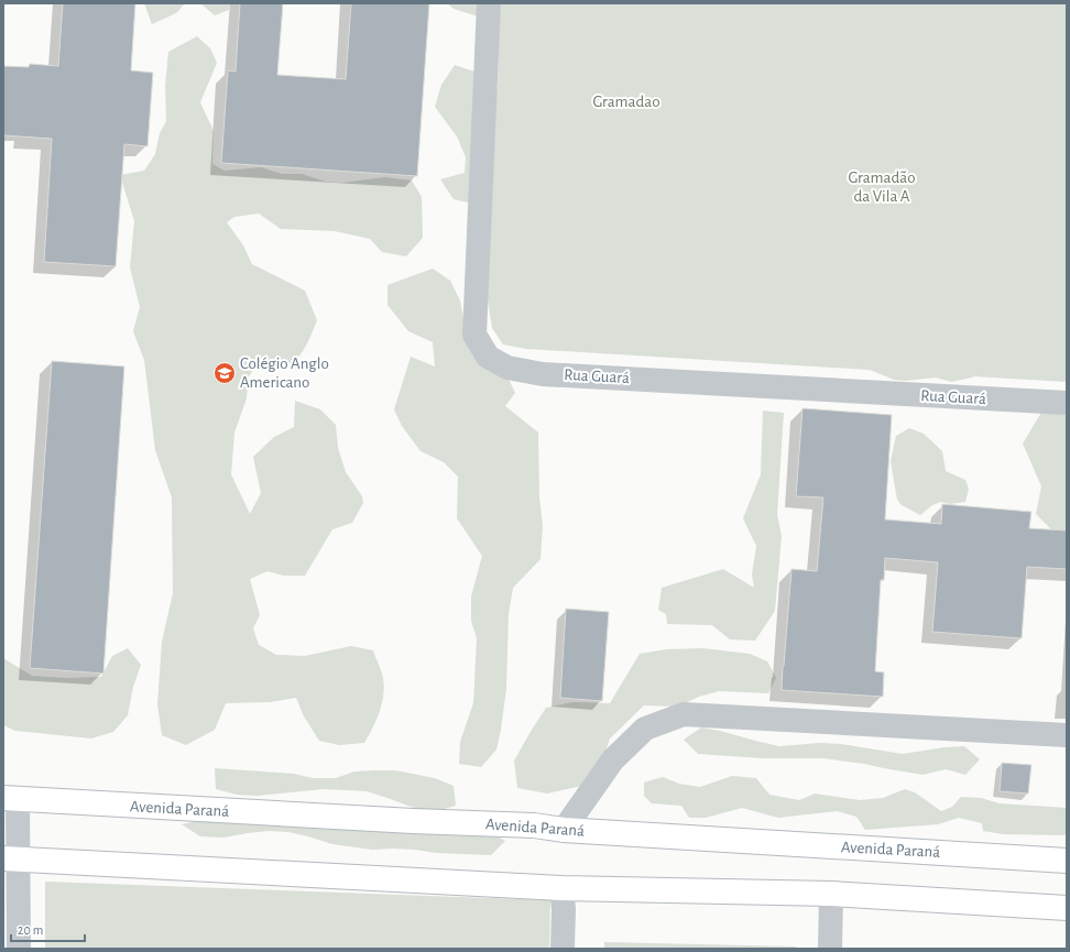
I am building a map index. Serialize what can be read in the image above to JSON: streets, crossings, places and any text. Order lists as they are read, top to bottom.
{
  "streets": {
    "main road": ["Avenida Paraná"],
    "street": ["Rua Guará"]
  },
  "parks": ["Gramadao", "Gramadão da Vila A"],
  "places": {
    "school or university": ["Colégio Anglo Americano"]
  },
  "scale_bar": "20 m"
}
